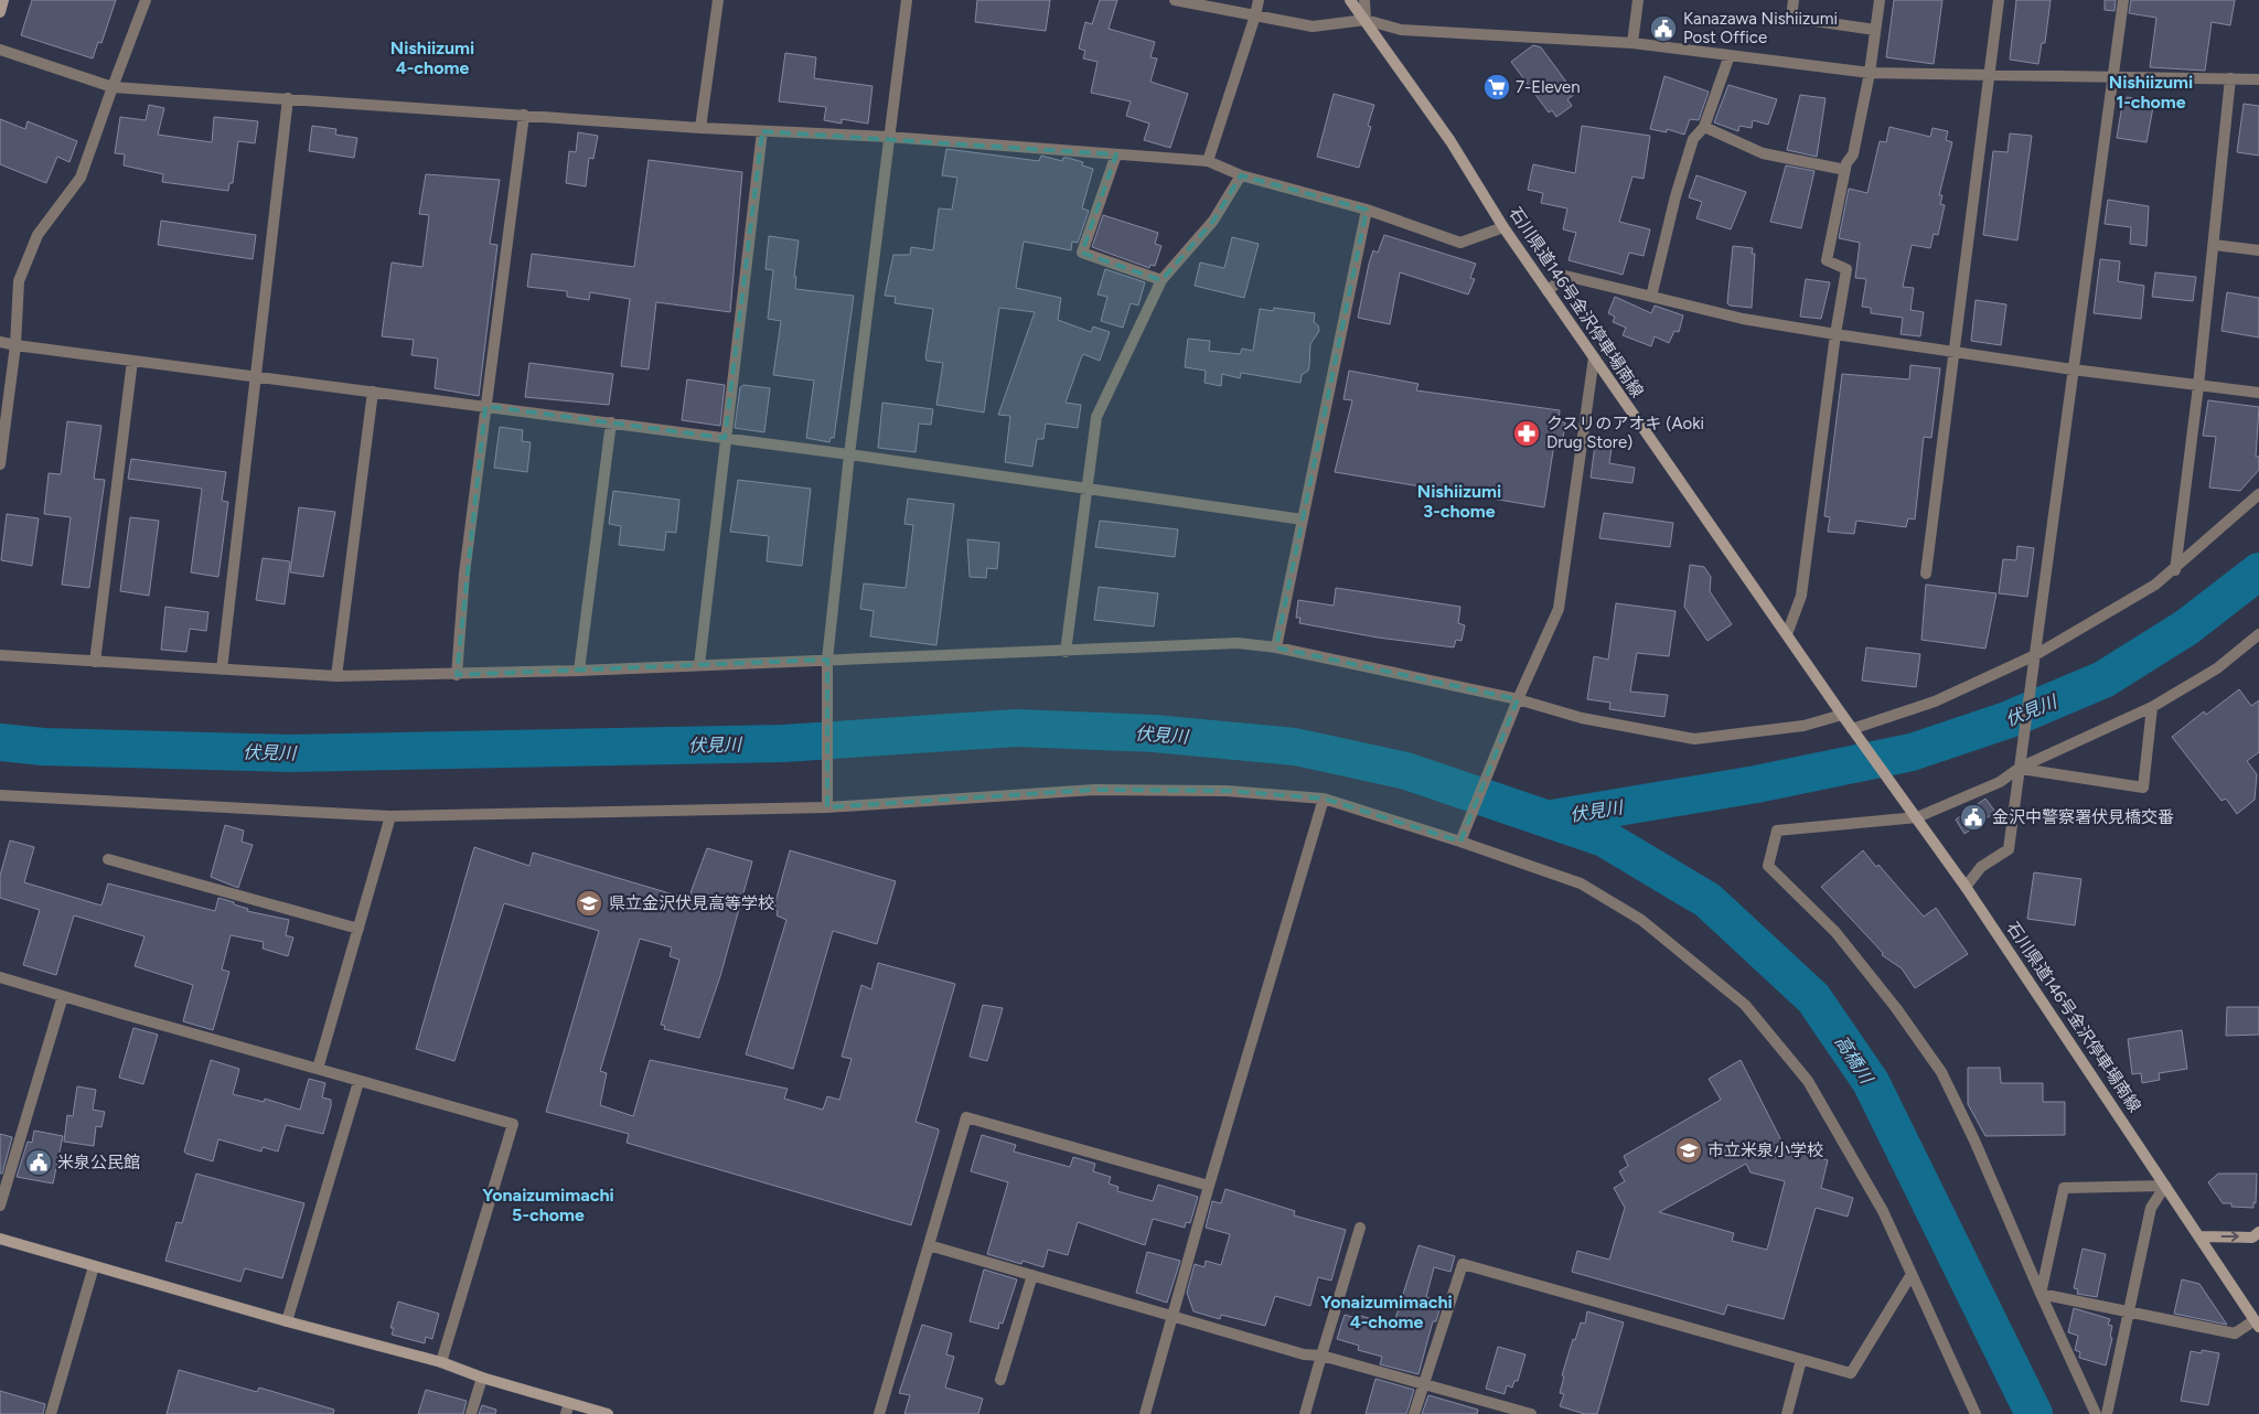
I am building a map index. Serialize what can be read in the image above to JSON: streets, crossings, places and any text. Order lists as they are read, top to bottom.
{
  "streets": {
    "main road": ["石川県道146号金沢停車場南線"]
  },
  "districts": [
    "Nishiizumi 4-chome",
    "Nishiizumi 1-chome",
    "Nishiizumi 3-chome",
    "Yonaizumimachi 5-chome",
    "Yonaizumimachi 4-chome"
  ],
  "water": ["伏見川", "高橋川"],
  "places": {
    "public building": ["Kanazawa Nishiizumi Post Office", "金沢中警察署伏見橋交番", "米泉公民館"],
    "supermarket": ["7-Eleven"],
    "pharmacy": ["クスリのアオキ (Aoki Drug Store)"],
    "school or university": ["県立金沢伏見高等学校", "市立米泉小学校"]
  }
}
